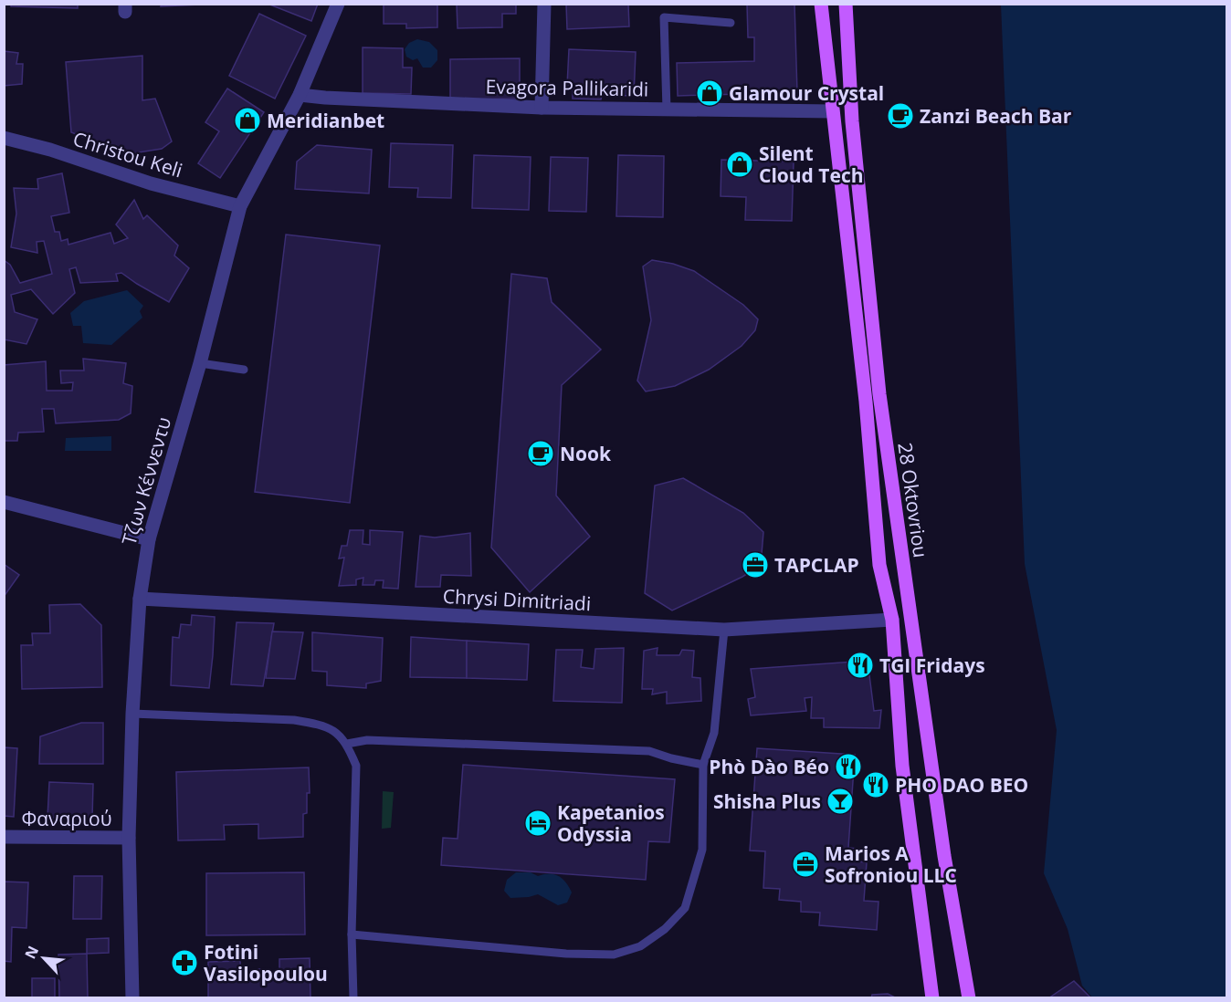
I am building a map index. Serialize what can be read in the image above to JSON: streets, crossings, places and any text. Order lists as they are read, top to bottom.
{
  "streets": {
    "main road": ["28 Oktovriou"],
    "street": [
      "Evagora Pallikaridi",
      "Christou Keli",
      "Τζων Κέννεντυ",
      "Chrysi Dimitriadi",
      "Φαναριού"
    ]
  },
  "crossings": [
    ["Evagora Pallikaridi", "Τζων Κέννεντυ"],
    ["Evagora Pallikaridi", "28 Oktovriou"],
    ["Christou Keli", "Τζων Κέννεντυ"],
    ["Τζων Κέννεντυ", "Chrysi Dimitriadi"],
    ["Τζων Κέννεντυ", "Φαναριού"],
    ["28 Oktovriou", "Chrysi Dimitriadi"]
  ],
  "places": {
    "shop": ["Glamour Crystal", "Meridianbet", "Silent Cloud Tech"],
    "cafe": ["Zanzi Beach Bar", "Nook"],
    "office": ["TAPCLAP", "Marios A Sofroniou LLC"],
    "restaurant": ["TGI Fridays", "Phò Dào Béo", "PHO DAO BEO"],
    "bar": ["Shisha Plus"],
    "hotel": ["Kapetanios Odyssia"],
    "pharmacy": ["Fotini Vasilopoulou"]
  },
  "north": "top left"
}
